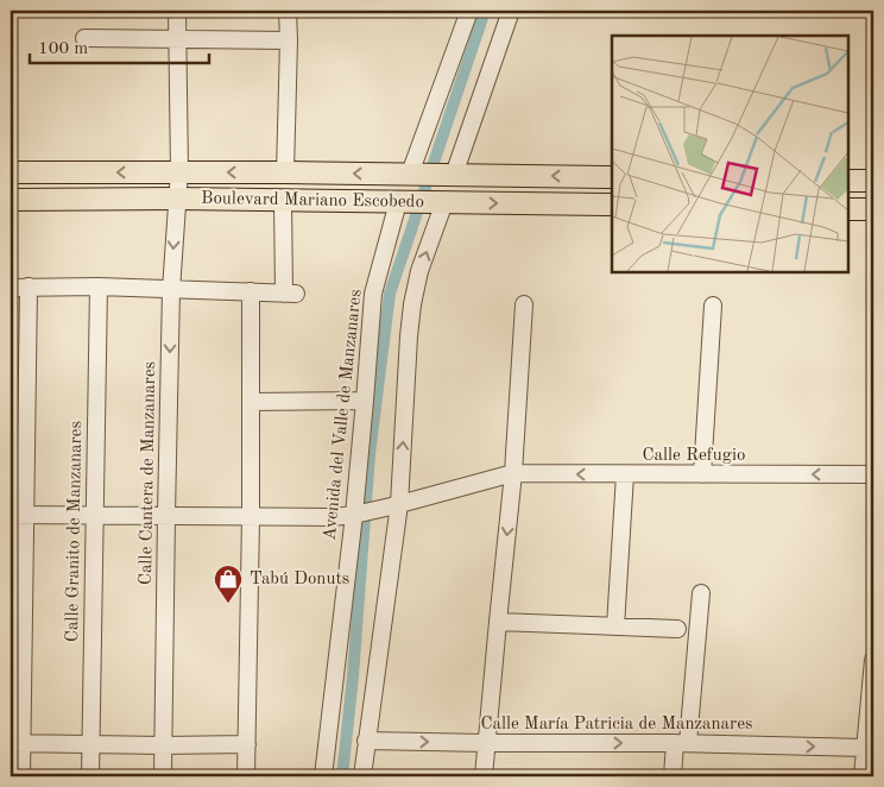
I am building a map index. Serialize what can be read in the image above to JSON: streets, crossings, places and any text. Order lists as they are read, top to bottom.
{
  "streets": {
    "main road": ["Boulevard Mariano Escobedo"],
    "street": [
      "Avenida del Valle de Manzanares",
      "Calle Refugio",
      "Calle Cantera de Manzanares",
      "Calle Granito de Manzanares",
      "Calle María Patricia de Manzanares"
    ]
  },
  "crossings": [
    ["Boulevard Mariano Escobedo", "Avenida del Valle de Manzanares"],
    ["Boulevard Mariano Escobedo", "Calle Cantera de Manzanares"],
    ["Avenida del Valle de Manzanares", "Calle Refugio"],
    ["Calle Refugio", "Calle Cantera de Manzanares"],
    ["Calle Refugio", "Calle Granito de Manzanares"]
  ],
  "places": {
    "shop": ["Tabú Donuts"]
  },
  "scale_bar": "100 m"
}
